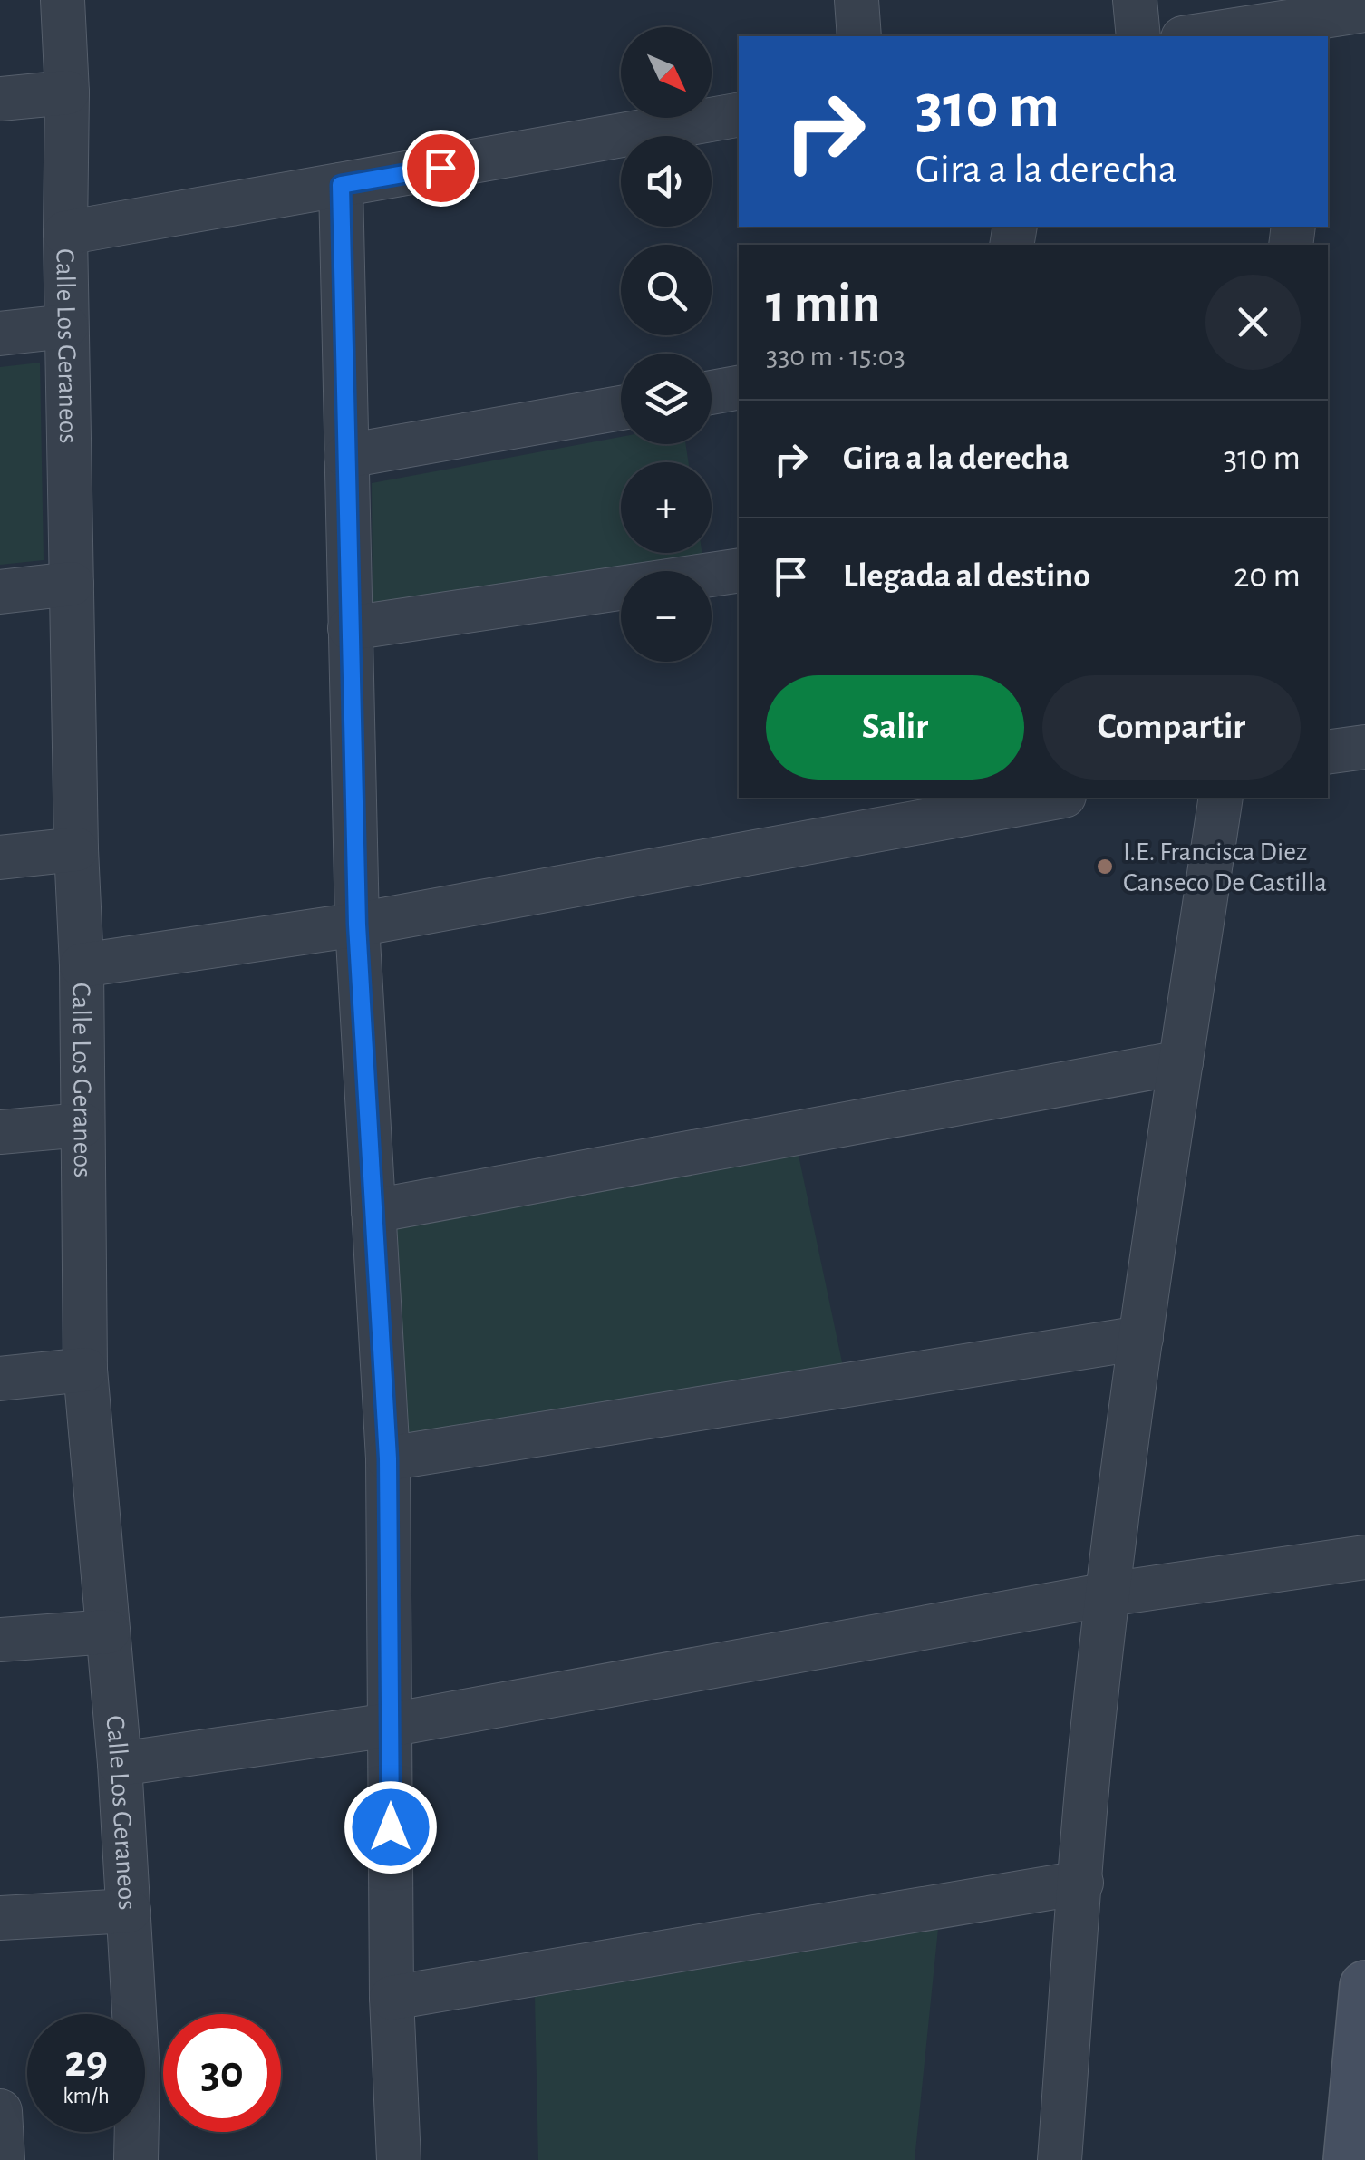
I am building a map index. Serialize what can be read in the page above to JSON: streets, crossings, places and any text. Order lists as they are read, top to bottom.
{
  "streets": {
    "street": ["Calle Los Geraneos"]
  },
  "places": ["I.E. Francisca Diez Canseco De Castilla"],
  "north": "bottom right",
  "page": {
    "map_buttons": ["+", "−"],
    "turn": ["310 m", "Gira a la derecha"],
    "heading": ["1 min", "330 m · 15:03"],
    "list": [
      {
        "name": "Gira a la derecha",
        "value": "310 m"
      },
      {
        "name": "Llegada al destino",
        "value": "20 m"
      }
    ],
    "buttons": ["Salir", "Compartir"],
    "speed": "29 km/h",
    "limit": "30"
  }
}
